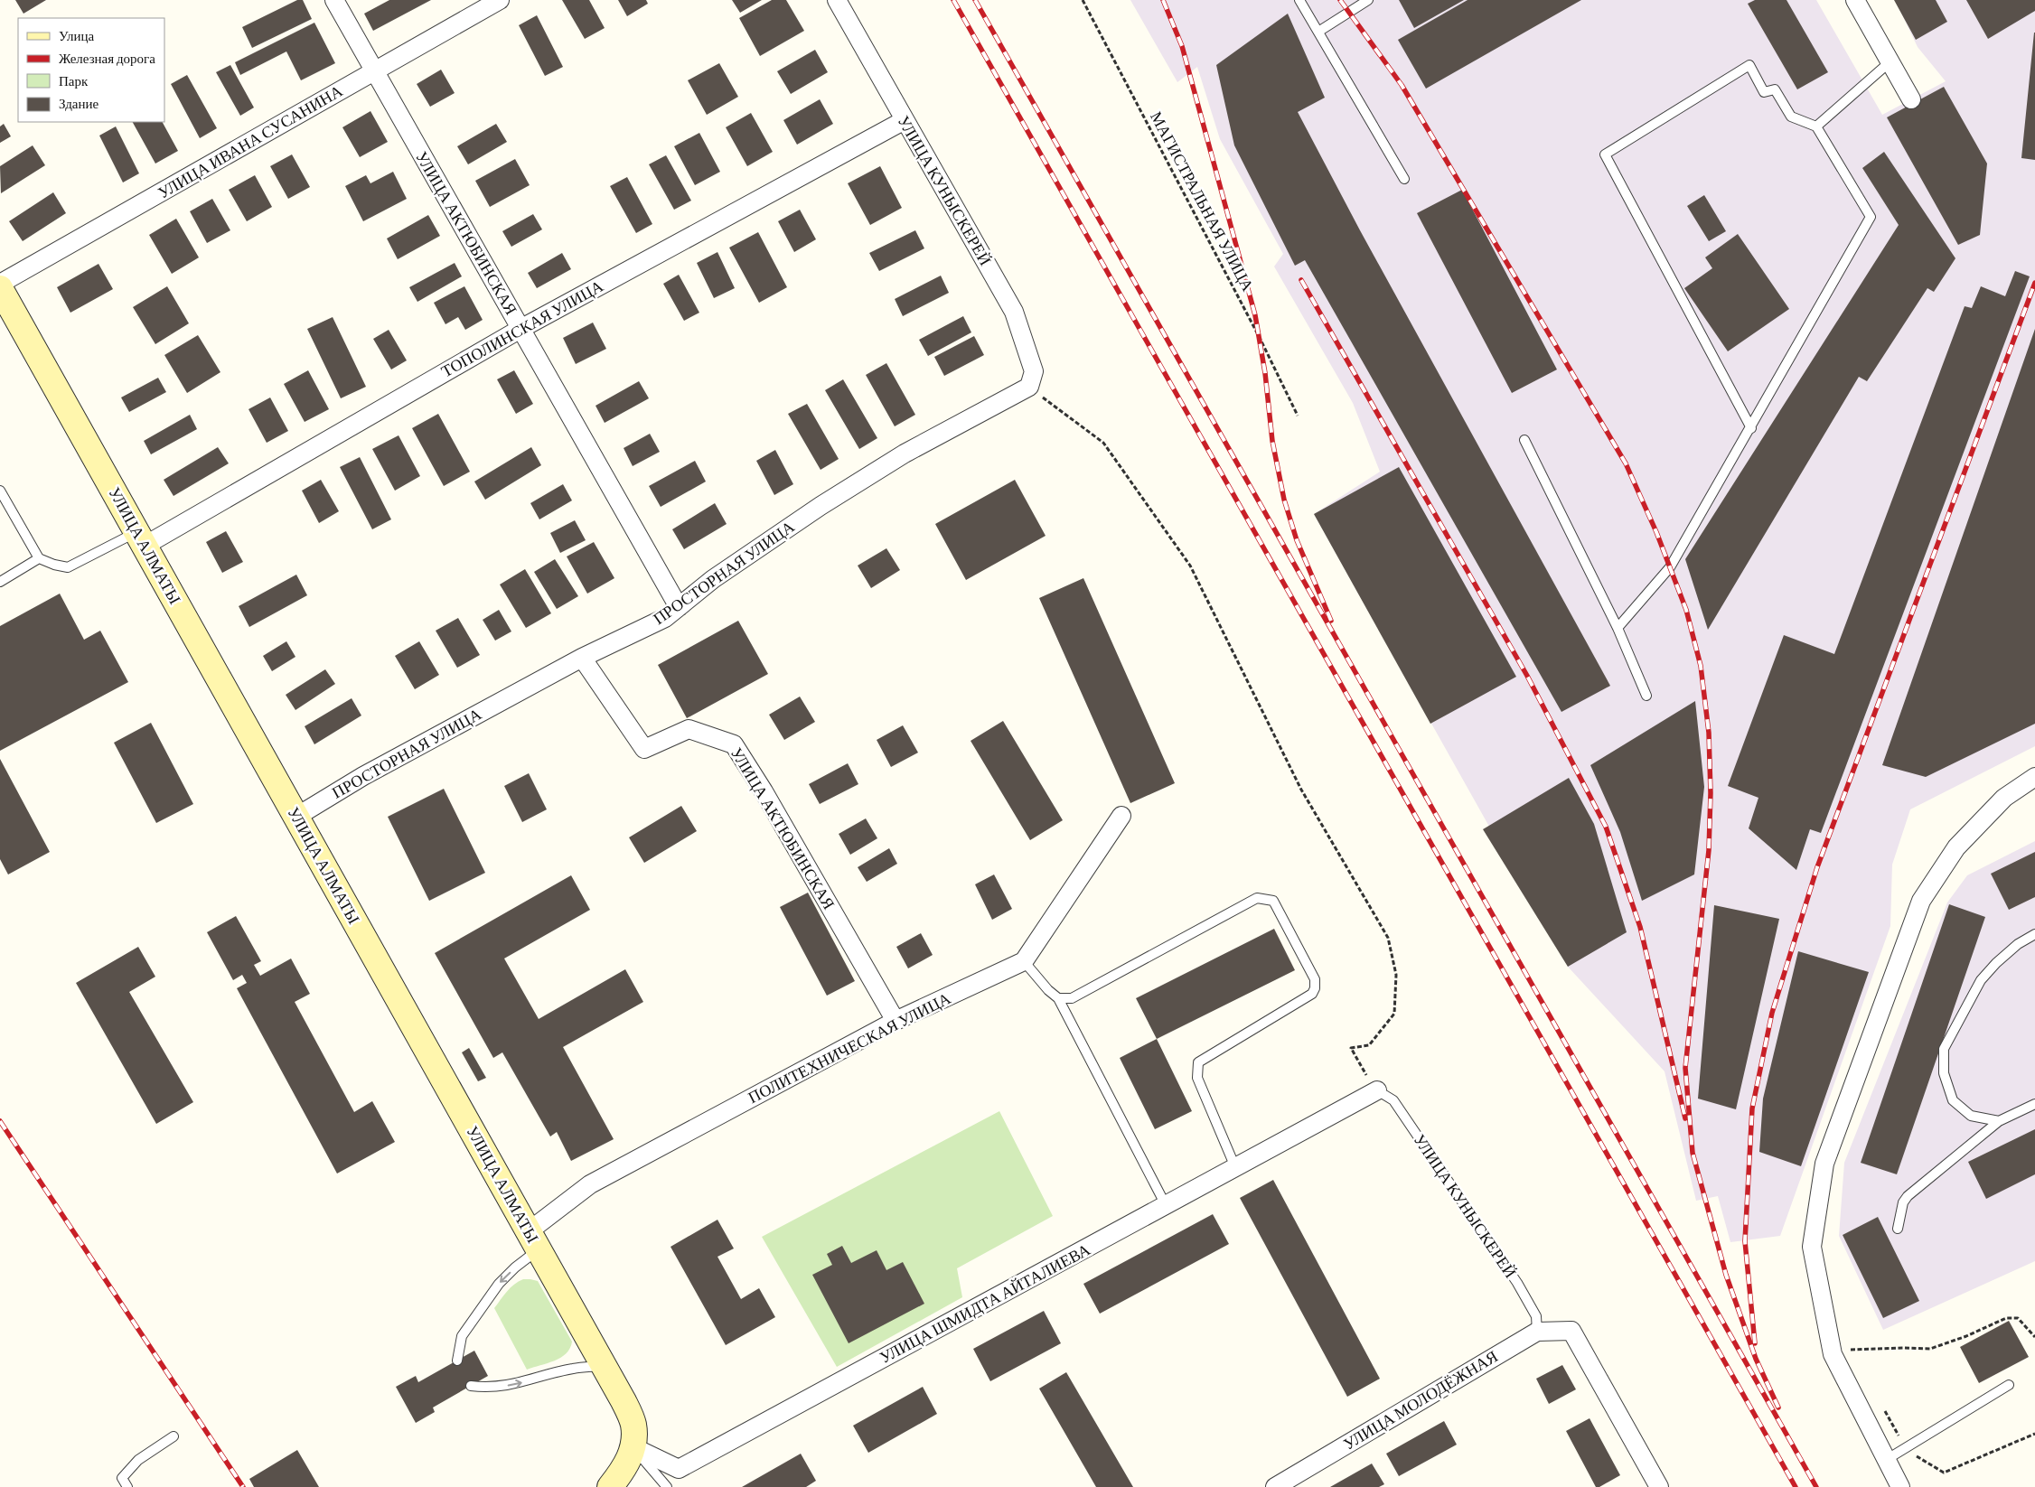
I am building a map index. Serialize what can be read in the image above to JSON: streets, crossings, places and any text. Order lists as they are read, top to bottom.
{
  "streets": {
    "street": [
      "УЛИЦА ИВАНА СУСАНИНА",
      "УЛИЦА КУНЫСКЕРЕЙ",
      "УЛИЦА АКТЮБИНСКАЯ",
      "ТОПОЛИНСКАЯ УЛИЦА",
      "УЛИЦА АЛМАТЫ",
      "ПРОСТОРНАЯ УЛИЦА",
      "ПОЛИТЕХНИЧЕСКАЯ УЛИЦА",
      "УЛИЦА ШМИДТА АЙТАЛИЕВА",
      "УЛИЦА МОЛОДЁЖНАЯ"
    ],
    "path": ["МАГИСТРАЛЬНАЯ УЛИЦА"]
  },
  "crossings": [
    ["УЛИЦА ИВАНА СУСАНИНА", "УЛИЦА АКТЮБИНСКАЯ"],
    ["УЛИЦА КУНЫСКЕРЕЙ", "ТОПОЛИНСКАЯ УЛИЦА"],
    ["УЛИЦА КУНЫСКЕРЕЙ", "ПРОСТОРНАЯ УЛИЦА"],
    ["УЛИЦА КУНЫСКЕРЕЙ", "УЛИЦА ШМИДТА АЙТАЛИЕВА"],
    ["УЛИЦА КУНЫСКЕРЕЙ", "УЛИЦА МОЛОДЁЖНАЯ"],
    ["УЛИЦА АКТЮБИНСКАЯ", "ТОПОЛИНСКАЯ УЛИЦА"],
    ["УЛИЦА АКТЮБИНСКАЯ", "ПРОСТОРНАЯ УЛИЦА"],
    ["УЛИЦА АКТЮБИНСКАЯ", "ПОЛИТЕХНИЧЕСКАЯ УЛИЦА"],
    ["ТОПОЛИНСКАЯ УЛИЦА", "УЛИЦА АЛМАТЫ"],
    ["УЛИЦА АЛМАТЫ", "ПРОСТОРНАЯ УЛИЦА"],
    ["УЛИЦА АЛМАТЫ", "ПОЛИТЕХНИЧЕСКАЯ УЛИЦА"],
    ["УЛИЦА АЛМАТЫ", "УЛИЦА ШМИДТА АЙТАЛИЕВА"]
  ],
  "legend": [
    "Улица",
    "Железная дорога",
    "Парк",
    "Здание"
  ]
}
